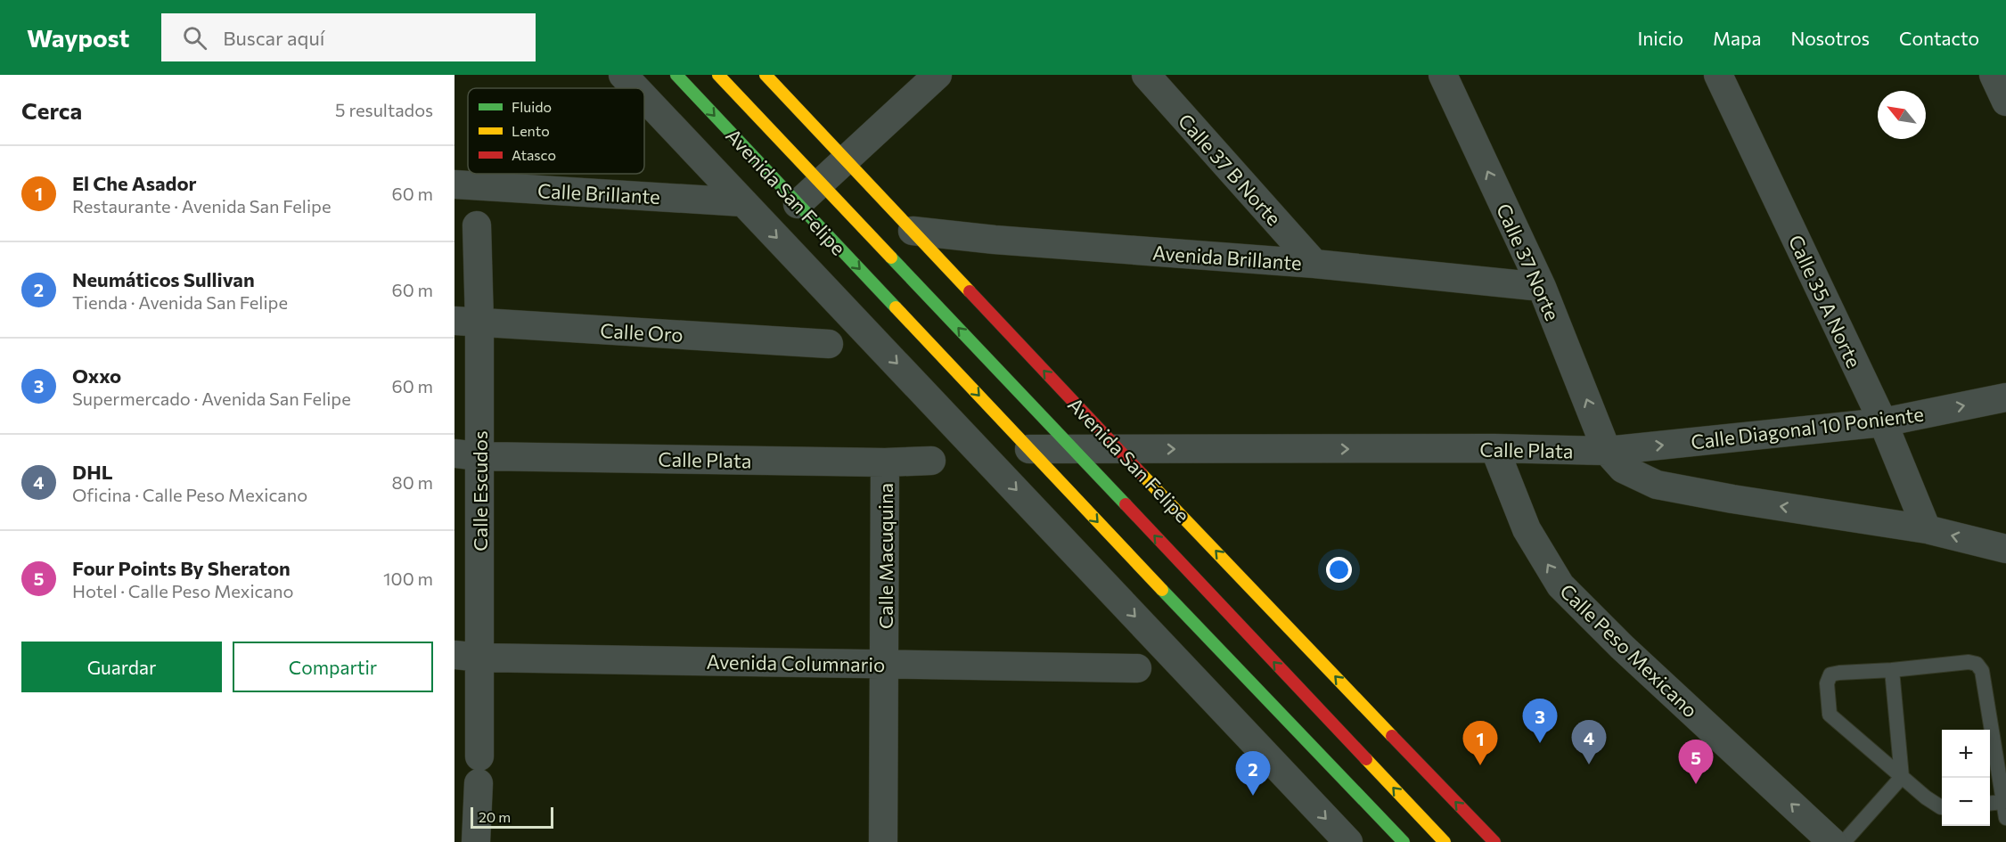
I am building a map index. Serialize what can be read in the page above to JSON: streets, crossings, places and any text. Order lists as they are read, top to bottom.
{
  "streets": {
    "main road": ["Avenida San Felipe"],
    "street": [
      "Calle 37 B Norte",
      "Calle Brillante",
      "Avenida Brillante",
      "Calle 37 Norte",
      "Calle 35 A Norte",
      "Calle Oro",
      "Calle Diagonal 10 Poniente",
      "Calle Plata",
      "Calle Escudos",
      "Calle Macuquina",
      "Calle Peso Mexicano",
      "Avenida Columnario"
    ]
  },
  "crossings": [
    ["Calle 37 B Norte", "Avenida Brillante"],
    ["Avenida San Felipe", "Calle Brillante"],
    ["Avenida San Felipe", "Avenida Brillante"],
    ["Avenida San Felipe", "Calle Plata"],
    ["Avenida Brillante", "Calle 37 Norte"],
    ["Calle 37 Norte", "Calle Diagonal 10 Poniente"],
    ["Calle 37 Norte", "Calle Plata"],
    ["Calle 35 A Norte", "Calle Diagonal 10 Poniente"],
    ["Calle Oro", "Calle Escudos"],
    ["Calle Diagonal 10 Poniente", "Calle Plata"],
    ["Calle Plata", "Calle Escudos"],
    ["Calle Plata", "Calle Macuquina"],
    ["Calle Plata", "Calle Peso Mexicano"],
    ["Calle Escudos", "Avenida Columnario"],
    ["Calle Macuquina", "Avenida Columnario"]
  ],
  "one_way": ["Calle 37 Norte", "Calle Plata", "Calle Peso Mexicano"],
  "legend": ["Fluido", "Lento", "Atasco"],
  "scale_bar": "20 m",
  "north": "top left",
  "page": {
    "header": "Waypost",
    "search": "Buscar aquí",
    "nav": [
      "Inicio",
      "Mapa",
      "Nosotros",
      "Contacto"
    ],
    "heading": ["Cerca", "5 resultados"],
    "list": [
      {
        "mark": "1",
        "name": "El Che Asador",
        "note": "Restaurante · Avenida San Felipe",
        "value": "60 m"
      },
      {
        "mark": "2",
        "name": "Neumáticos Sullivan",
        "note": "Tienda · Avenida San Felipe",
        "value": "60 m"
      },
      {
        "mark": "3",
        "name": "Oxxo",
        "note": "Supermercado · Avenida San Felipe",
        "value": "60 m"
      },
      {
        "mark": "4",
        "name": "DHL",
        "note": "Oficina · Calle Peso Mexicano",
        "value": "80 m"
      },
      {
        "mark": "5",
        "name": "Four Points By Sheraton",
        "note": "Hotel · Calle Peso Mexicano",
        "value": "100 m"
      }
    ],
    "buttons": ["Guardar", "Compartir"],
    "pins": [
      "3",
      "4",
      "1",
      "5",
      "2"
    ],
    "map_buttons": ["+", "−"],
    "scale": "20 m"
  }
}
